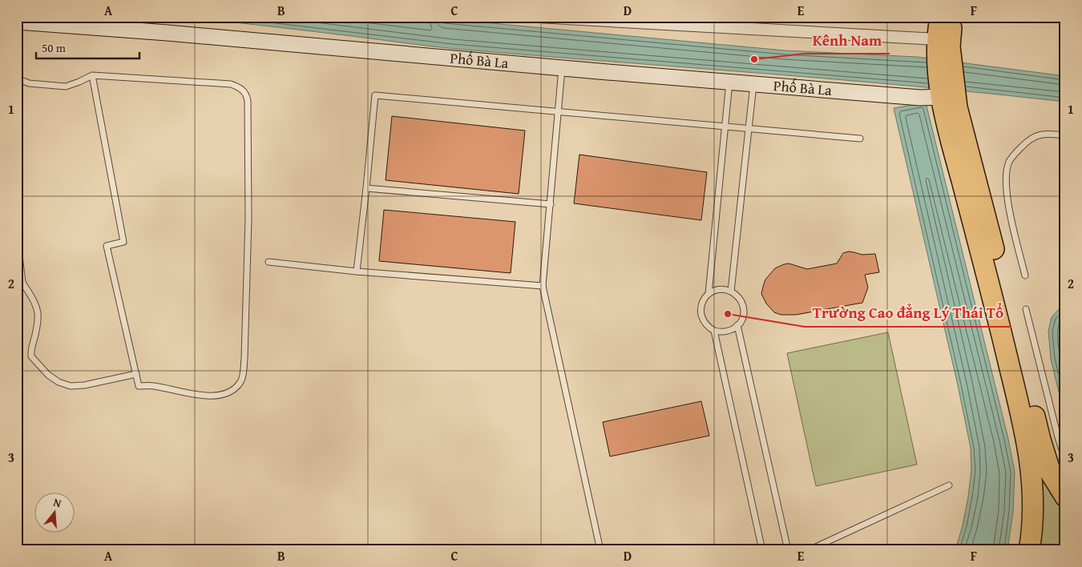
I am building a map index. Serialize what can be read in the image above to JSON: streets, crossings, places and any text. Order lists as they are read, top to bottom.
{
  "streets": {
    "street": ["Phố Bà La"]
  },
  "places": ["Kênh Nam", "Trường Cao đẳng Lý Thái Tổ"],
  "scale_bar": "50 m",
  "north": "top",
  "grid": {
    "columns": [
      "A",
      "B",
      "C",
      "D",
      "E",
      "F"
    ],
    "rows": ["1", "2", "3"]
  }
}
